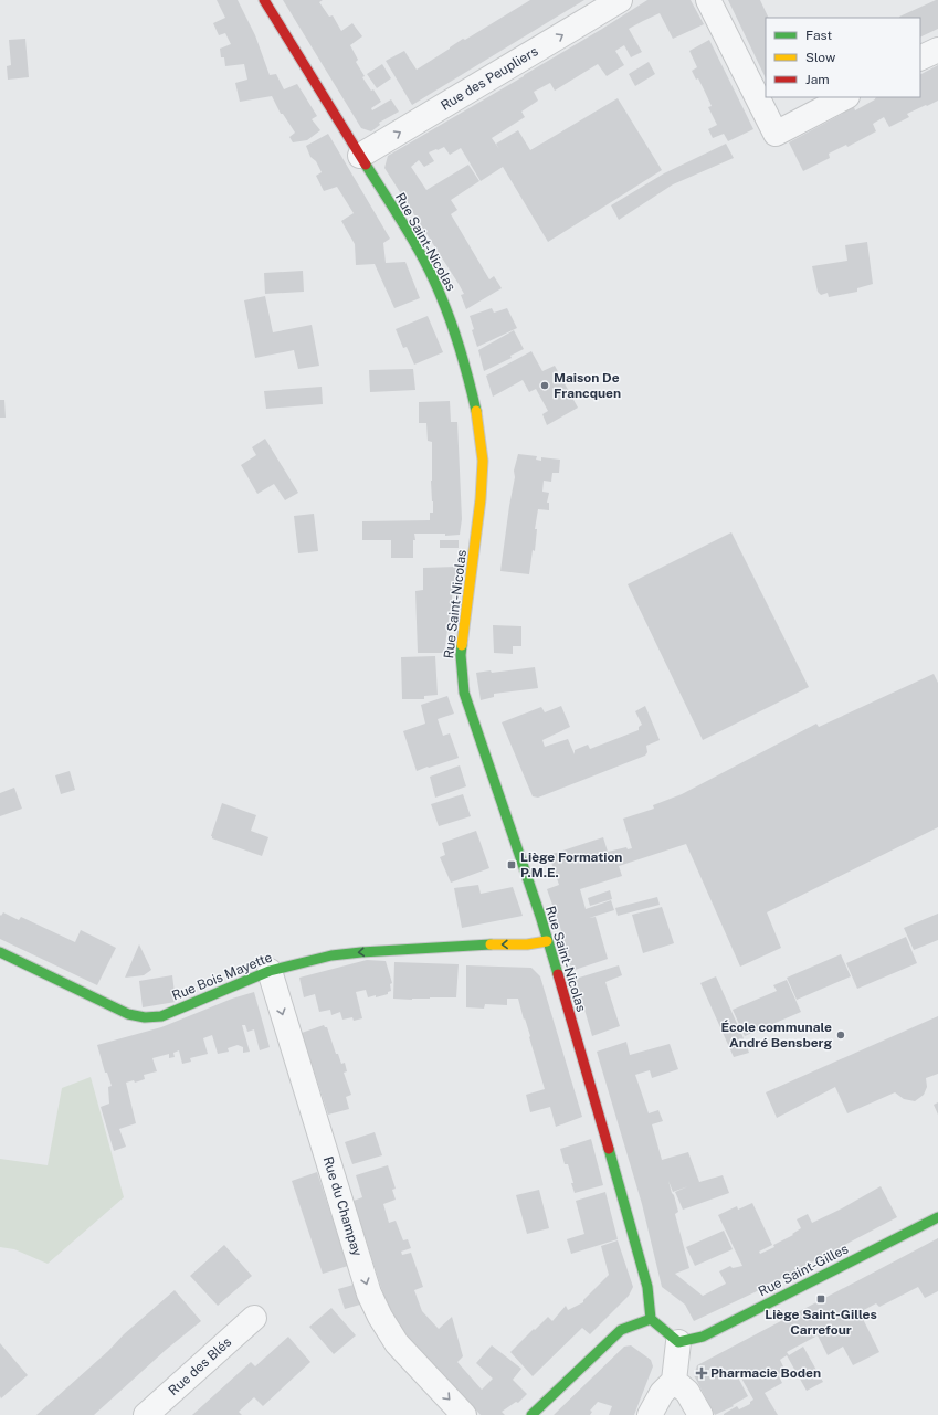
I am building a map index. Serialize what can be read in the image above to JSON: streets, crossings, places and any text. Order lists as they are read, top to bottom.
{
  "streets": {
    "street": [
      "Rue des Peupliers",
      "Rue Saint-Nicolas",
      "Rue Bois Mayette",
      "Rue du Champay",
      "Rue Saint-Gilles",
      "Rue des Blés"
    ]
  },
  "crossings": [
    ["Rue des Peupliers", "Rue Saint-Nicolas"],
    ["Rue Saint-Nicolas", "Rue Bois Mayette"],
    ["Rue Bois Mayette", "Rue du Champay"]
  ],
  "one_way": ["Rue des Peupliers", "Rue Bois Mayette", "Rue du Champay"],
  "places": {
    "other": ["Maison De Francquen", "École communale André Bensberg"],
    "transit": ["Liège Formation P.M.E.", "Liège Saint-Gilles Carrefour"],
    "health": ["Pharmacie Boden"]
  },
  "legend": ["Fast", "Slow", "Jam"]
}
